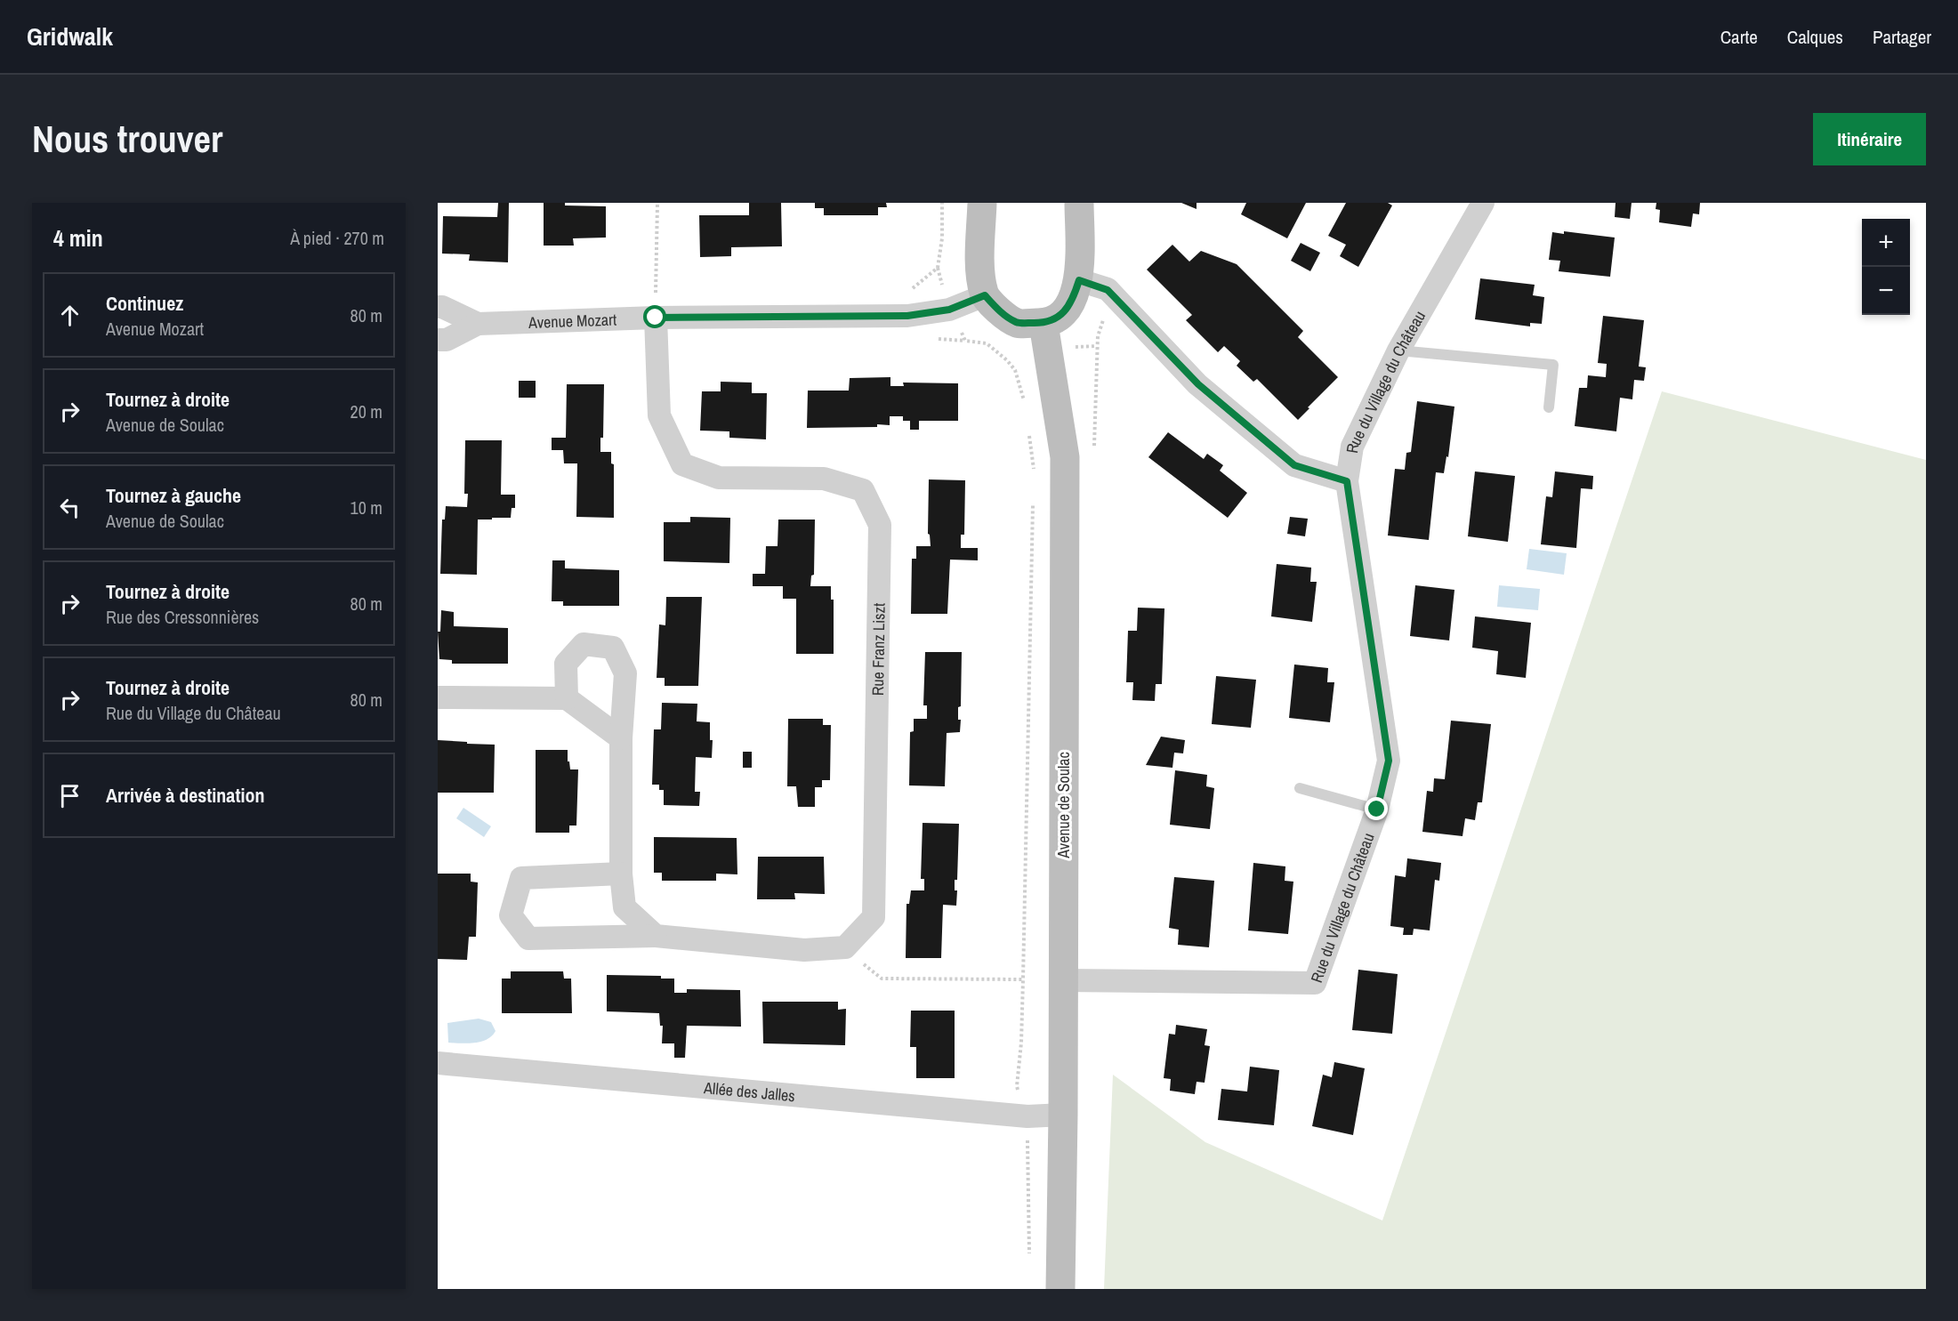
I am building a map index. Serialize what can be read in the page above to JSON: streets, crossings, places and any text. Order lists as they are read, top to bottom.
{
  "streets": {
    "main road": ["Avenue de Soulac"],
    "street": [
      "Avenue Mozart",
      "Rue du Village du Château",
      "Rue Franz Liszt",
      "Allée des Jalles"
    ]
  },
  "crossings": [
    ["Avenue Mozart", "Rue Franz Liszt"],
    ["Rue du Village du Château", "Avenue de Soulac"],
    ["Avenue de Soulac", "Allée des Jalles"]
  ],
  "page": {
    "header": "Gridwalk",
    "nav": ["Carte", "Calques", "Partager"],
    "buttons": "Itinéraire",
    "title": "Nous trouver",
    "heading": ["4 min", "À pied · 270 m"],
    "map_buttons": ["+", "−"],
    "list": [
      ["Continuez", "Avenue Mozart", "80 m"],
      ["Tournez à droite", "Avenue de Soulac", "20 m"],
      ["Tournez à gauche", "Avenue de Soulac", "10 m"],
      ["Tournez à droite", "Rue des Cressonnières", "80 m"],
      ["Tournez à droite", "Rue du Village du Château", "80 m"],
      "Arrivée à destination"
    ]
  }
}
